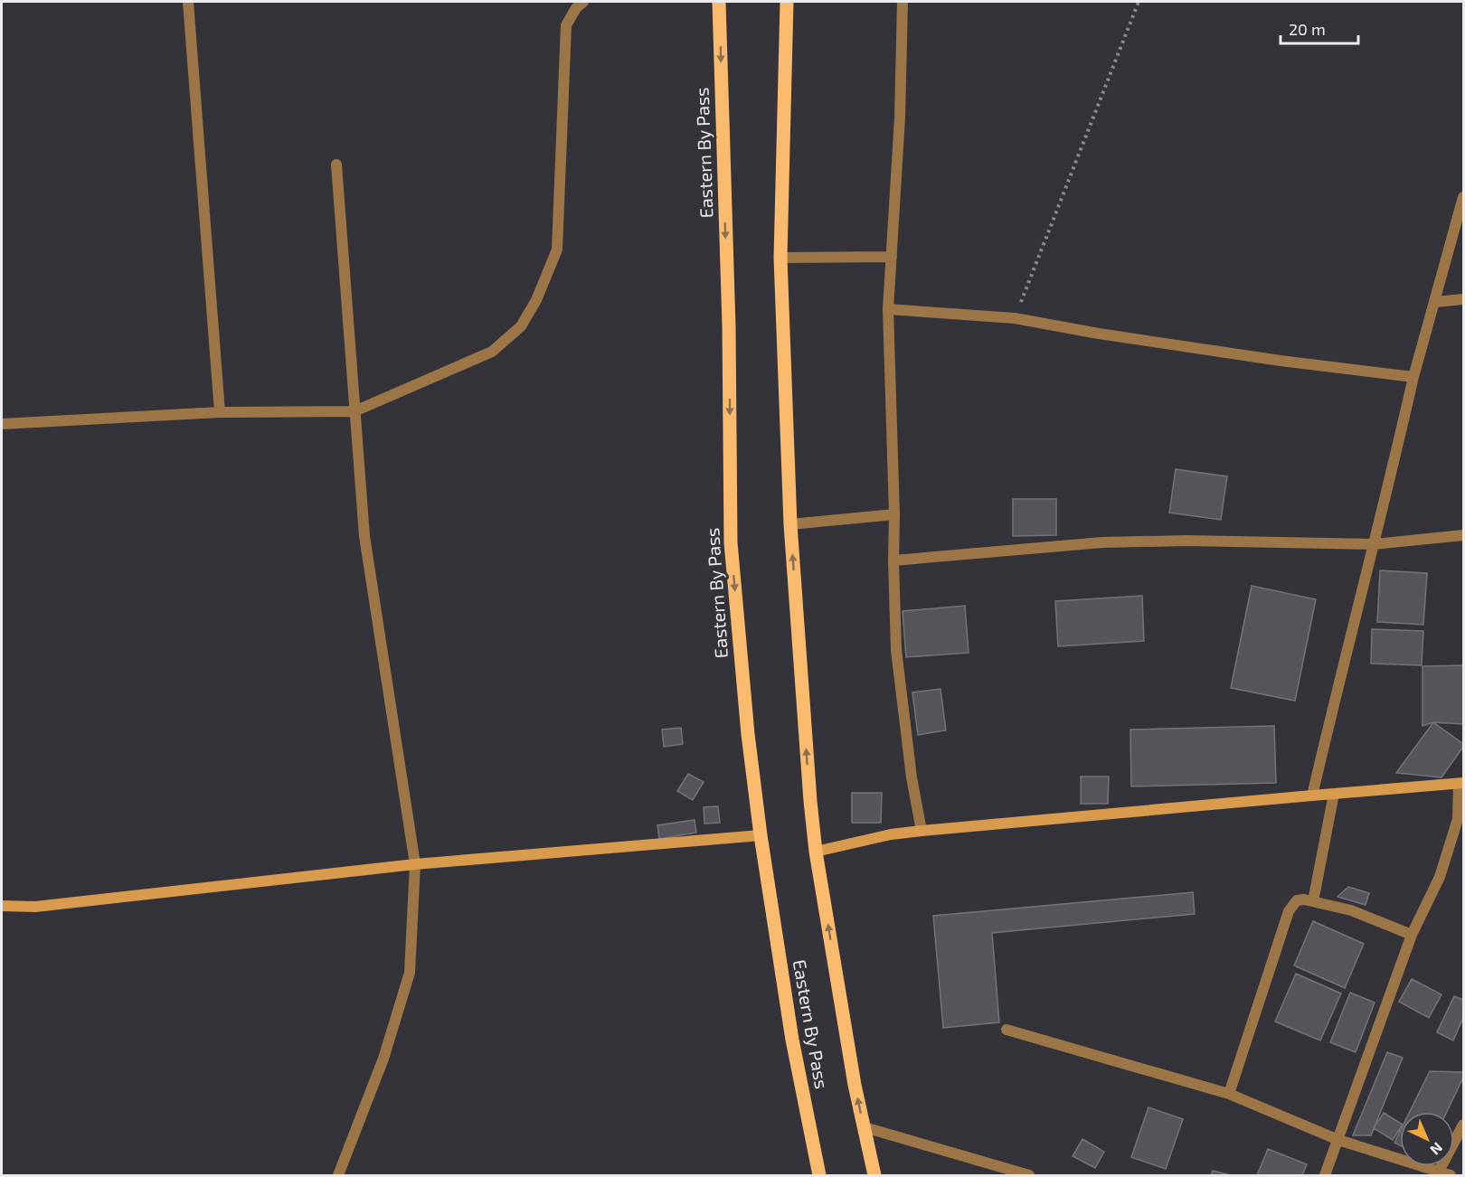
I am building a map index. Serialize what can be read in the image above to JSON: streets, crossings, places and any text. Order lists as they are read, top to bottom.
{
  "streets": {
    "main road": ["Eastern By Pass"]
  },
  "scale_bar": "20 m",
  "north": "bottom right"
}
